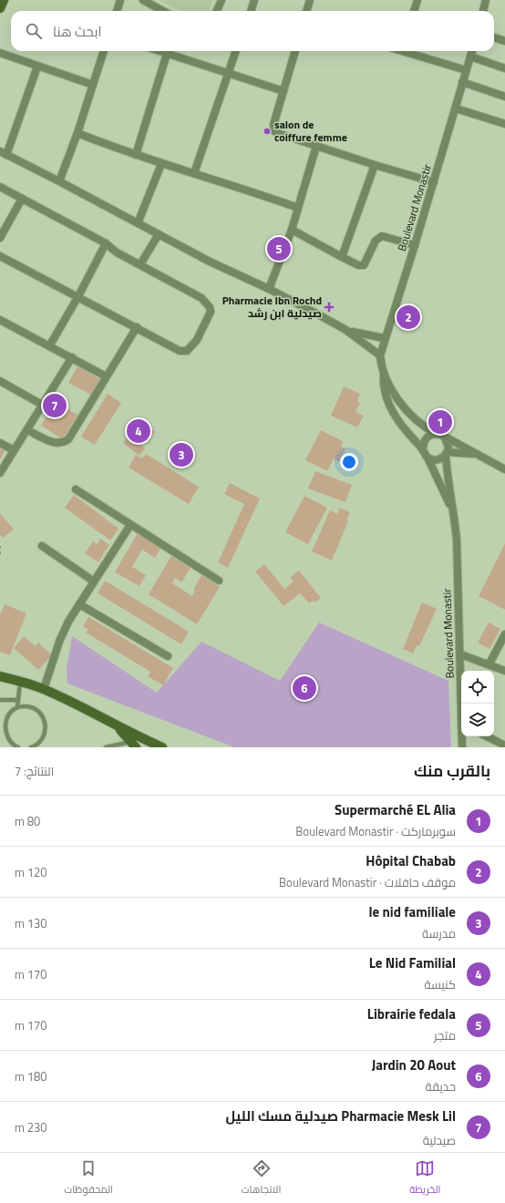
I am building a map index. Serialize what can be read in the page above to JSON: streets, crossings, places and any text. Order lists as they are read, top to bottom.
{
  "streets": {
    "street": ["Boulevard Monastir"]
  },
  "places": {
    "other": ["salon de coiffure femme"],
    "health": ["Pharmacie Ibn Rochd صيدلية ابن رشد"]
  },
  "page": {
    "search": "ابحث هنا",
    "pins": [
      "5",
      "2",
      "7",
      "1",
      "4",
      "3",
      "6"
    ],
    "heading": ["بالقرب منك", "النتائج: 7"],
    "list": [
      {
        "mark": "1",
        "name": "Supermarché EL Alia",
        "note": "سوبرماركت · Boulevard Monastir",
        "value": "80 m"
      },
      {
        "mark": "2",
        "name": "Hôpital Chabab",
        "note": "موقف حافلات · Boulevard Monastir",
        "value": "120 m"
      },
      {
        "mark": "3",
        "name": "le nid familiale",
        "note": "مدرسة",
        "value": "130 m"
      },
      {
        "mark": "4",
        "name": "Le Nid Familial",
        "note": "كنيسة",
        "value": "170 m"
      },
      {
        "mark": "5",
        "name": "Librairie fedala",
        "note": "متجر",
        "value": "170 m"
      },
      {
        "mark": "6",
        "name": "Jardin 20 Aout",
        "note": "حديقة",
        "value": "180 m"
      },
      {
        "mark": "7",
        "name": "Pharmacie Mesk Lil صيدلية مسك الليل",
        "note": "صيدلية",
        "value": "230 m"
      }
    ],
    "nav": ["الخريطة", "الاتجاهات", "المحفوظات"]
  }
}
